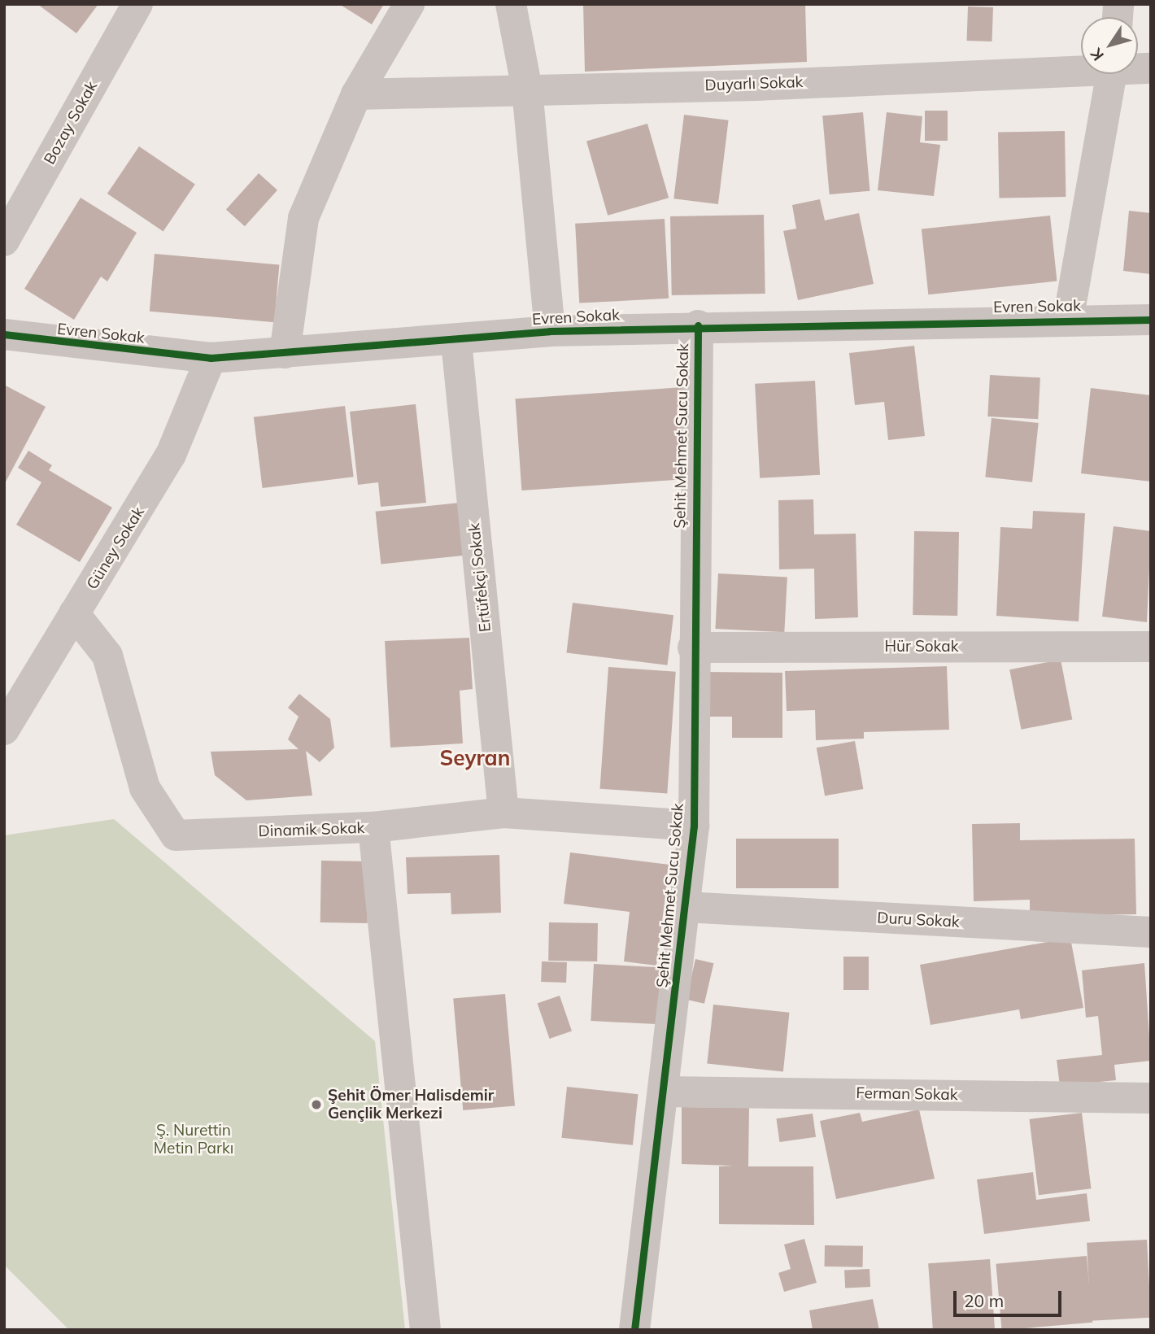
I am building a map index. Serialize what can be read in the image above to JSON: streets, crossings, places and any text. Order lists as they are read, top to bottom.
{
  "streets": {
    "street": [
      "Duyarlı Sokak",
      "Bozay Sokak",
      "Evren Sokak",
      "Şehit Mehmet Sucu Sokak",
      "Güney Sokak",
      "Ertüfekçi Sokak",
      "Hür Sokak",
      "Dinamik Sokak",
      "Duru Sokak",
      "Ferman Sokak"
    ]
  },
  "crossings": [
    ["Evren Sokak", "Şehit Mehmet Sucu Sokak"],
    ["Evren Sokak", "Güney Sokak"],
    ["Evren Sokak", "Ertüfekçi Sokak"],
    ["Şehit Mehmet Sucu Sokak", "Hür Sokak"],
    ["Şehit Mehmet Sucu Sokak", "Dinamik Sokak"],
    ["Şehit Mehmet Sucu Sokak", "Duru Sokak"],
    ["Şehit Mehmet Sucu Sokak", "Ferman Sokak"],
    ["Güney Sokak", "Dinamik Sokak"],
    ["Ertüfekçi Sokak", "Dinamik Sokak"]
  ],
  "districts": ["Seyran"],
  "parks": ["Ş. Nurettin Metin Parkı"],
  "places": ["Şehit Ömer Halisdemir Gençlik Merkezi"],
  "scale_bar": "20 m",
  "north": "bottom left"
}
